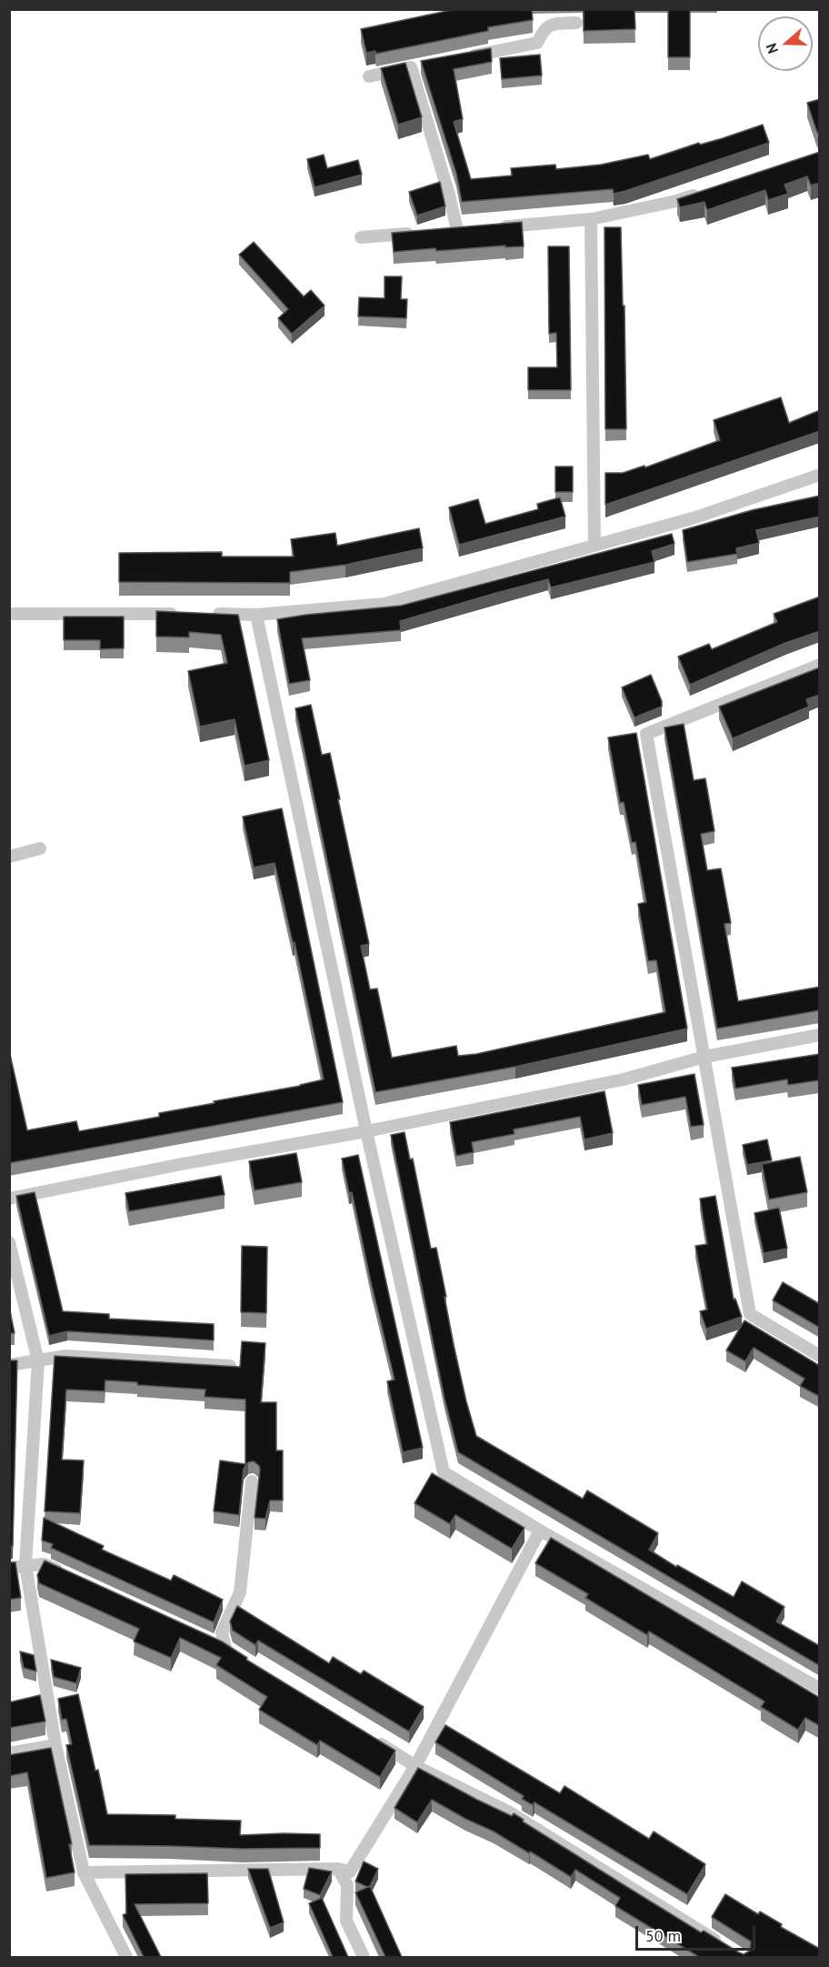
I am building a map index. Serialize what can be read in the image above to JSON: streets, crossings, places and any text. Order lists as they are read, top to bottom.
{
  "scale_bar": "50 m",
  "north": "left"
}
